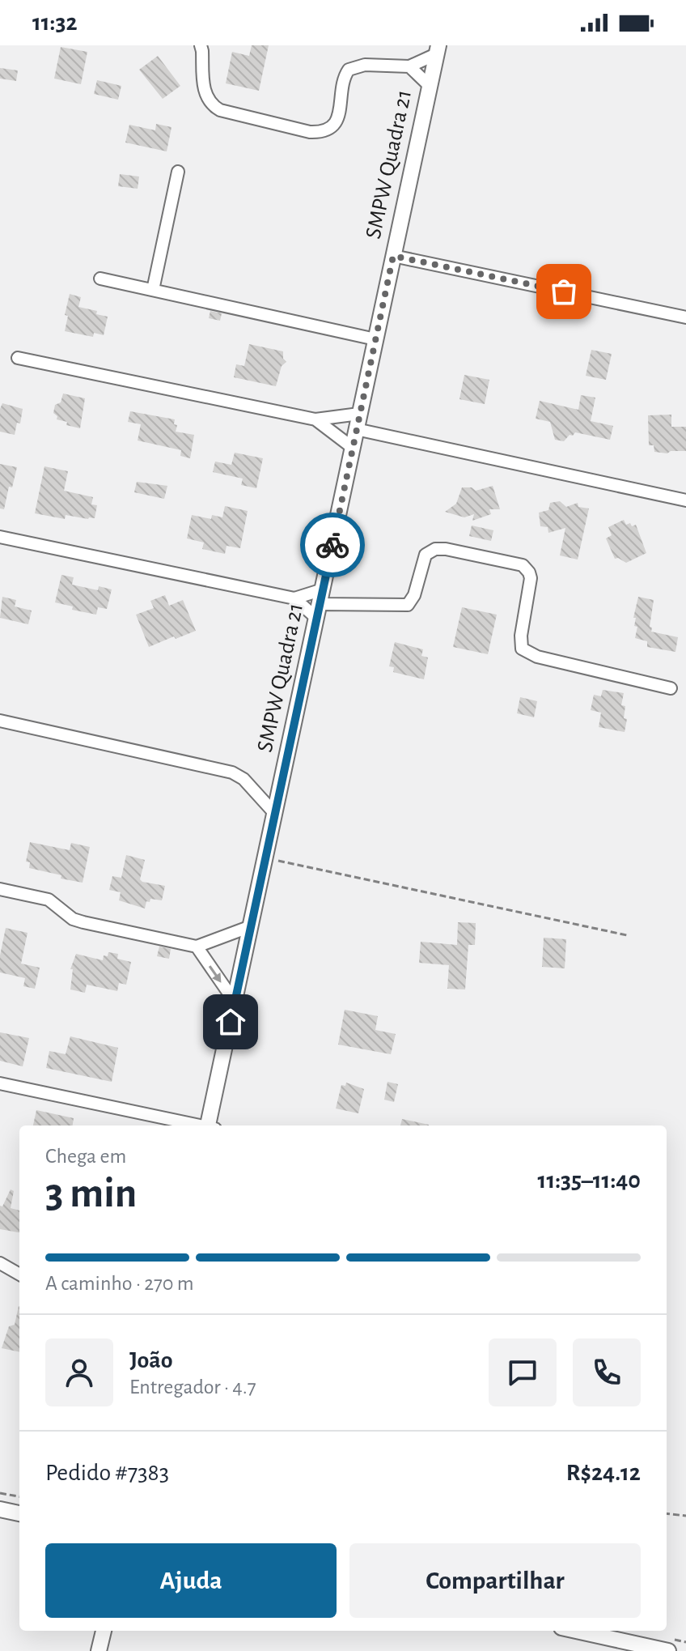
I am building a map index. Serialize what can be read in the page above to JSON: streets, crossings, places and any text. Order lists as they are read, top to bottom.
{
  "streets": {
    "street": ["SMPW Quadra 21"]
  },
  "page": {
    "status": "11:32",
    "heading": ["3 min", "Chega em", "11:35–11:40"],
    "panel": [
      "João",
      "Entregador · 4.7",
      "Pedido #7383",
      "R$24.12"
    ],
    "bar": "A caminho · 270 m",
    "buttons": ["Ajuda", "Compartilhar"]
  }
}
